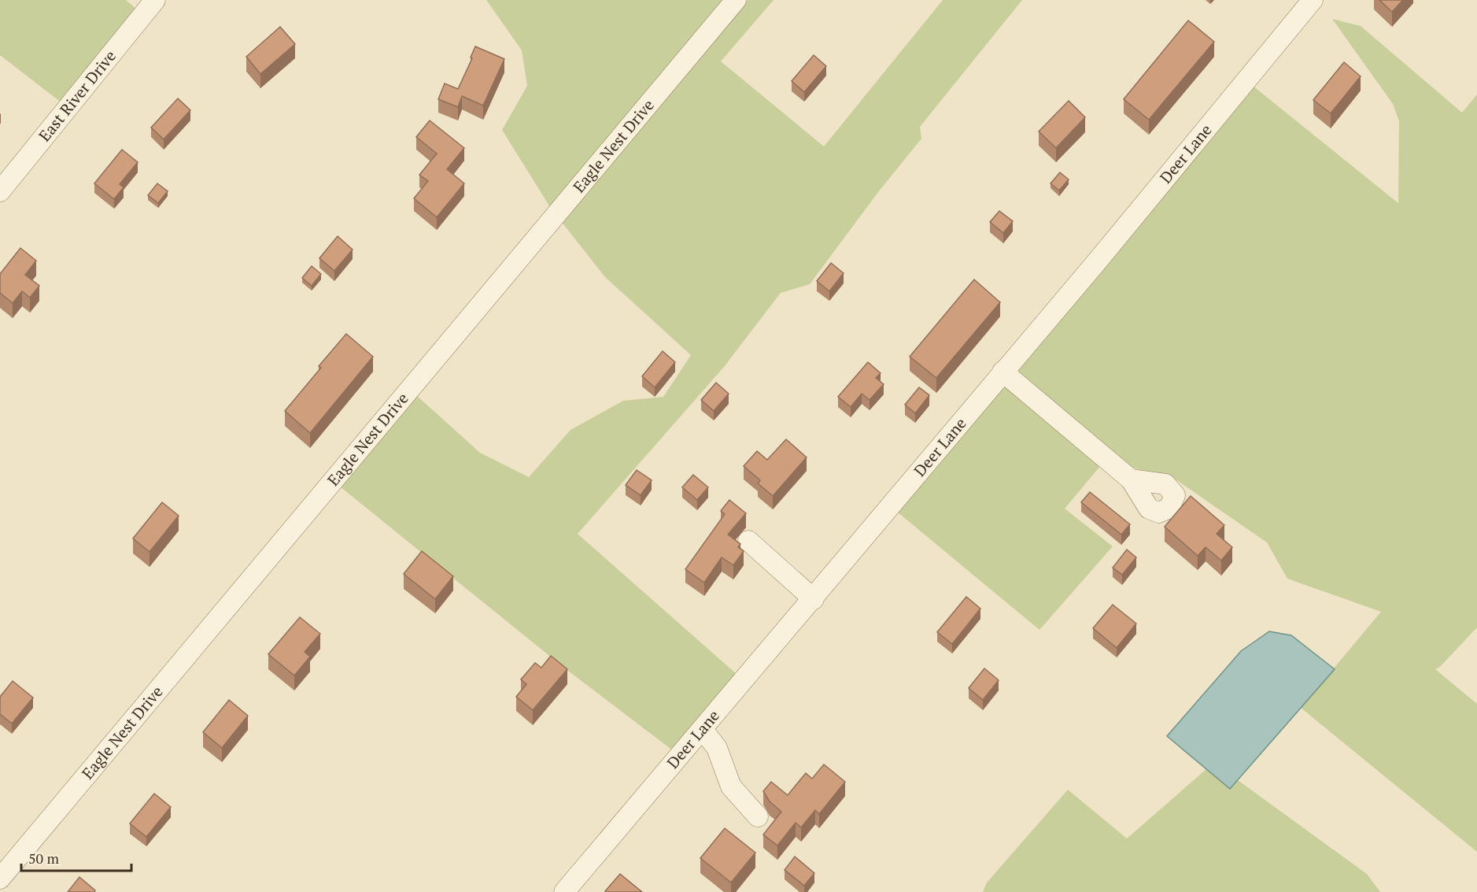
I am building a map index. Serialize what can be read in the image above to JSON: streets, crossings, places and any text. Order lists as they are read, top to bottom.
{
  "streets": {
    "street": ["East River Drive", "Eagle Nest Drive", "Deer Lane"]
  },
  "scale_bar": "50 m"
}
